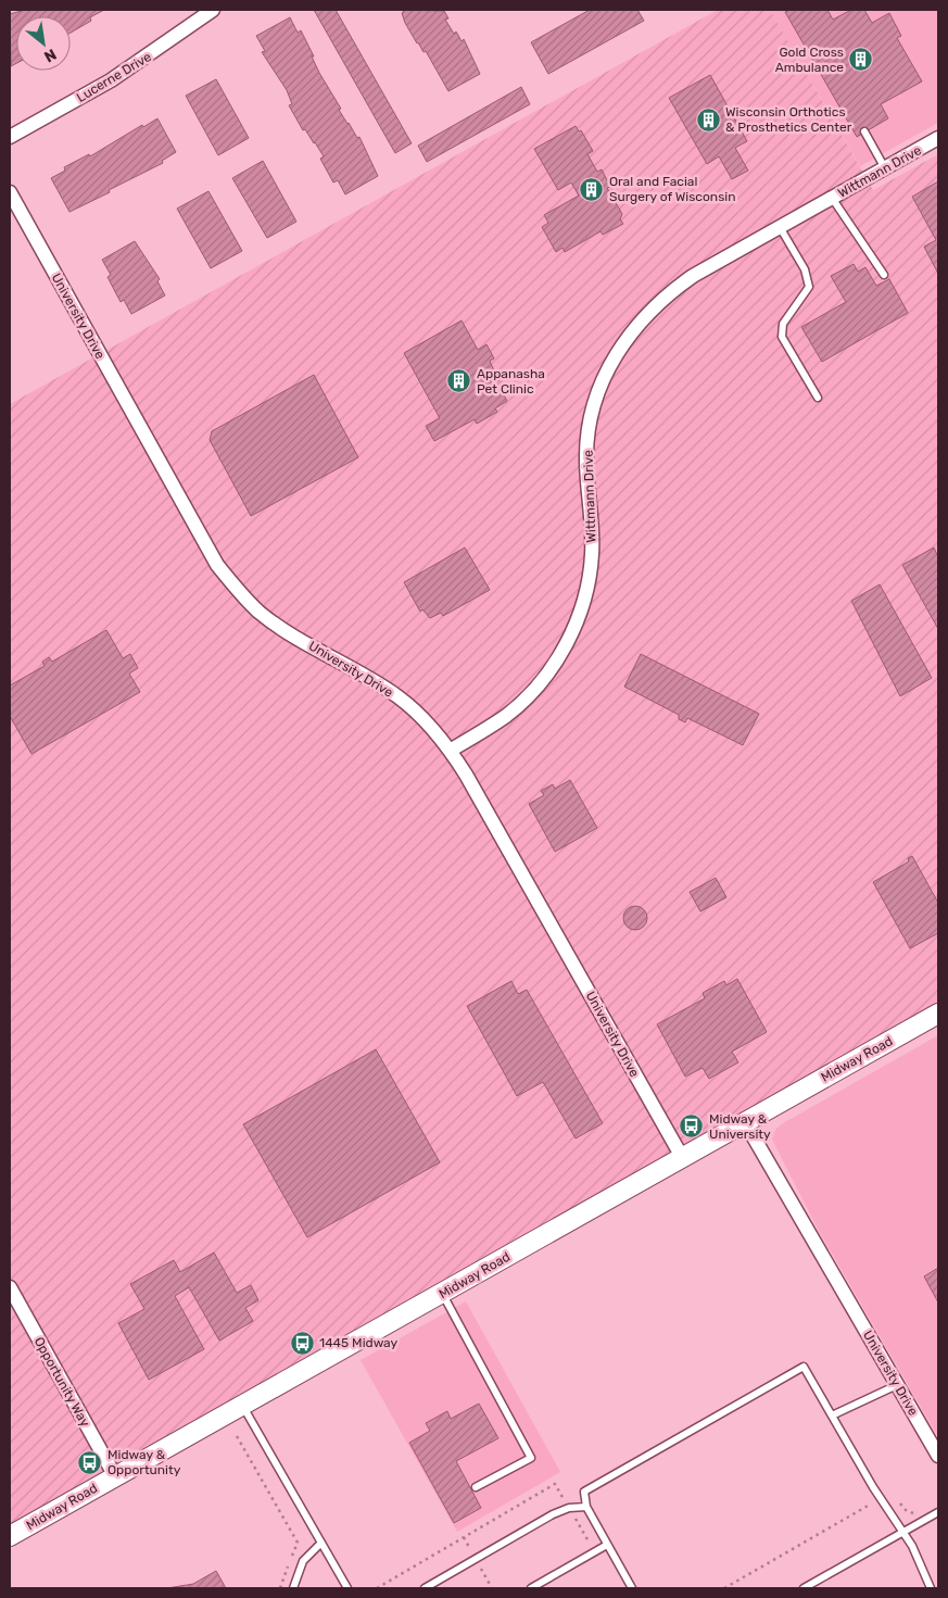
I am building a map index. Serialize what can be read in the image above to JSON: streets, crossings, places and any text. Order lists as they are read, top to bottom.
{
  "streets": {
    "main road": ["Midway Road"],
    "street": [
      "Lucerne Drive",
      "Wittmann Drive",
      "University Drive",
      "Opportunity Way"
    ]
  },
  "crossings": [
    ["Wittmann Drive", "University Drive"],
    ["University Drive", "Midway Road"],
    ["Midway Road", "Opportunity Way"]
  ],
  "places": {
    "building": [
      "Gold Cross Ambulance",
      "Wisconsin Orthotics & Prosthetics Center",
      "Oral and Facial Surgery of Wisconsin",
      "Appanasha Pet Clinic"
    ],
    "bus stop": ["Midway & University", "1445 Midway", "Midway & Opportunity"]
  },
  "north": "bottom right"
}
